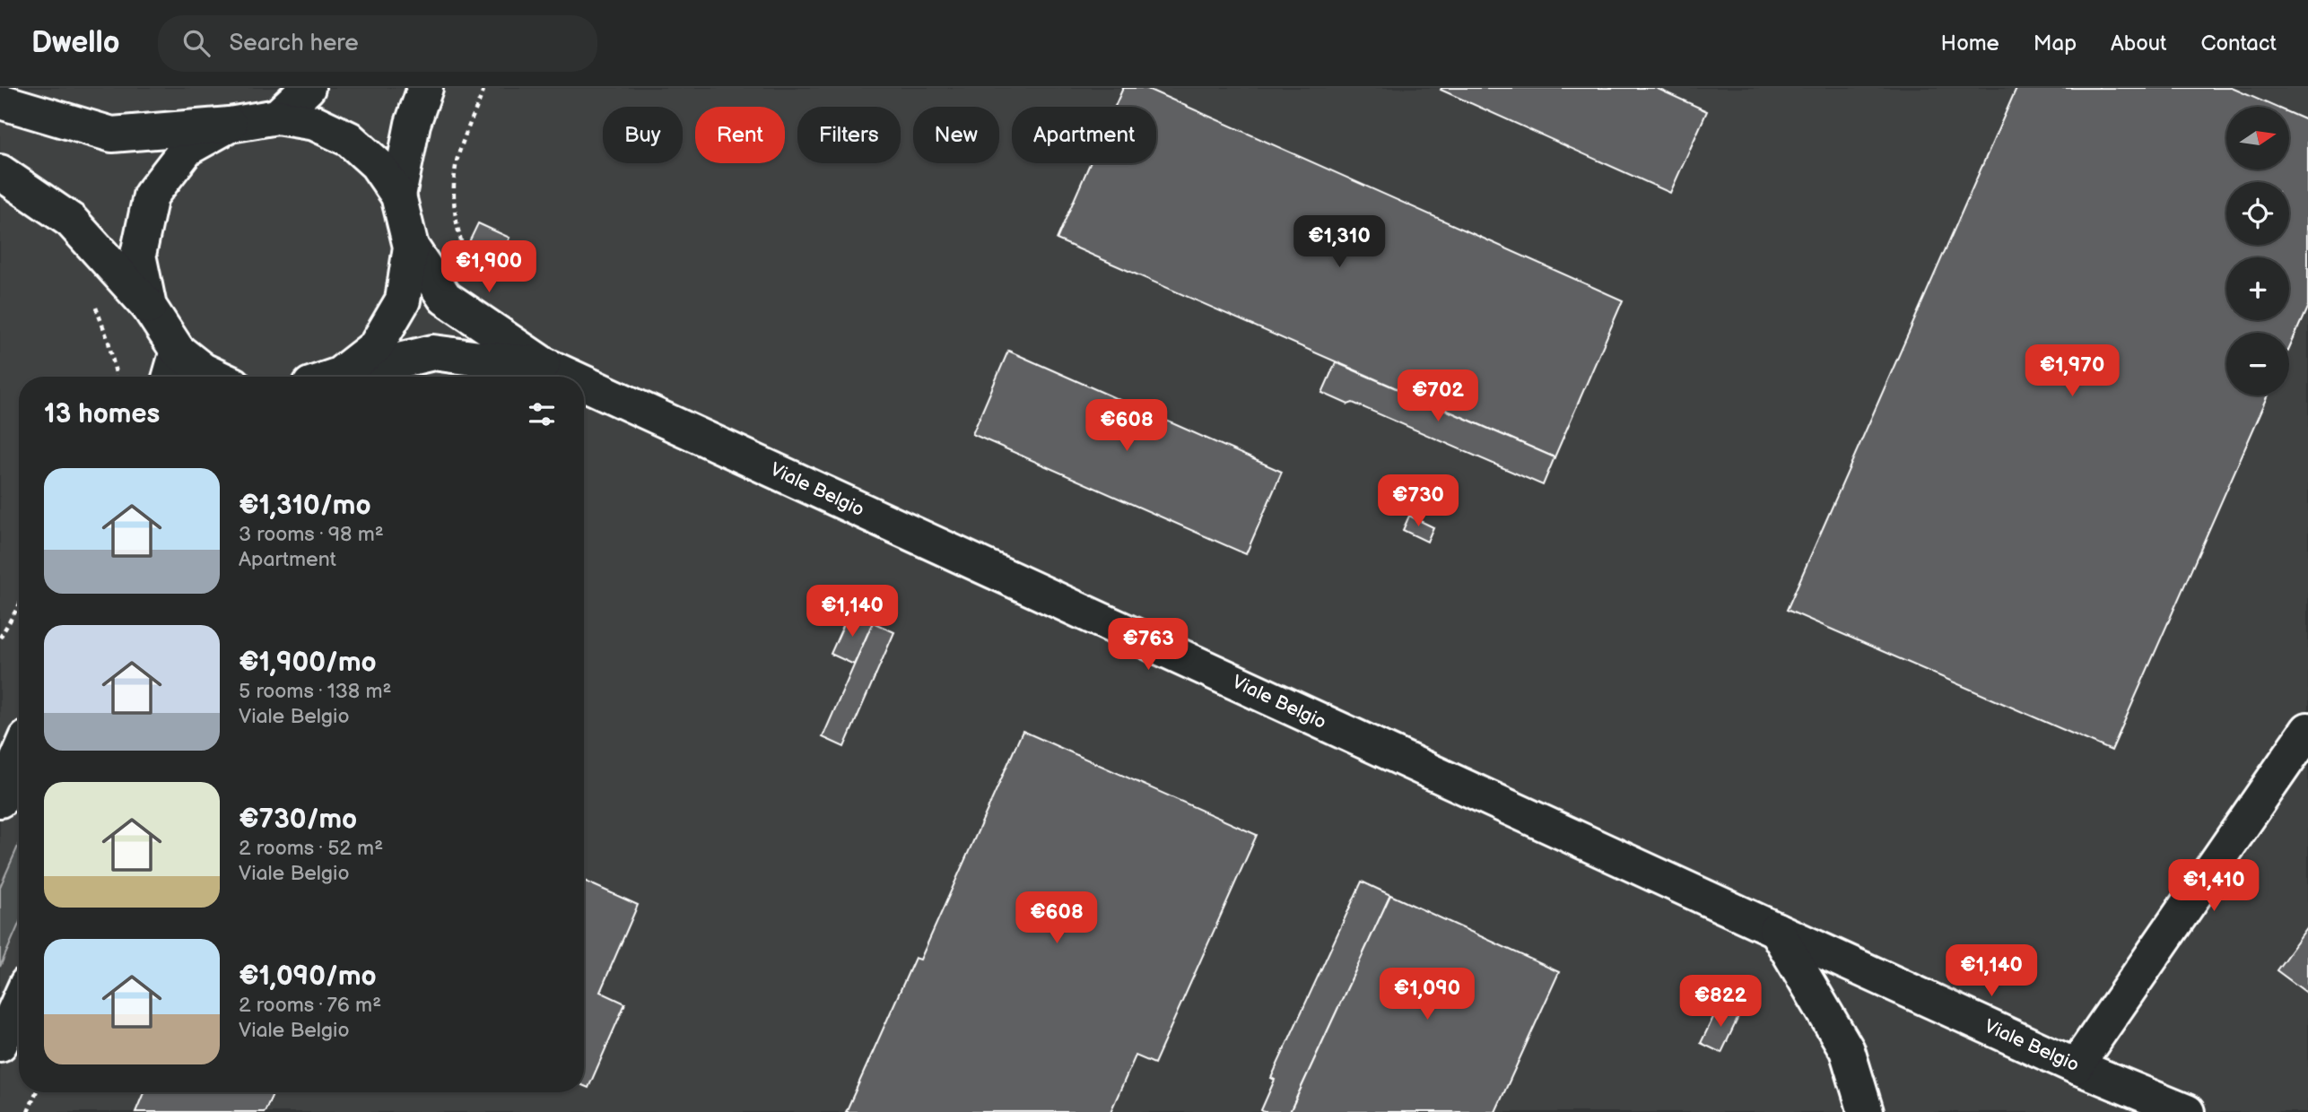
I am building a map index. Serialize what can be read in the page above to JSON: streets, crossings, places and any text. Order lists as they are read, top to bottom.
{
  "streets": {
    "street": ["Viale Belgio"]
  },
  "north": "right",
  "page": {
    "header": "Dwello",
    "search": "Search here",
    "nav": [
      "Home",
      "Map",
      "About",
      "Contact"
    ],
    "map_buttons": ["+", "−"],
    "chip": [
      "Buy",
      "Rent",
      "Filters",
      "New",
      "Apartment"
    ],
    "price": [
      "€1,310",
      "€1,900",
      "€1,970",
      "€702",
      "€608",
      "€730",
      "€1,140",
      "€763",
      "€1,410",
      "€608",
      "€1,140",
      "€1,090",
      "€822"
    ],
    "heading": "13 homes",
    "list": [
      {
        "name": "€1,310/mo",
        "note": "3 rooms · 98 m² · Apartment"
      },
      {
        "name": "€1,900/mo",
        "note": "5 rooms · 138 m² · Viale Belgio"
      },
      {
        "name": "€730/mo",
        "note": "2 rooms · 52 m² · Viale Belgio"
      },
      {
        "name": "€1,090/mo",
        "note": "2 rooms · 76 m² · Viale Belgio"
      }
    ]
  }
}
